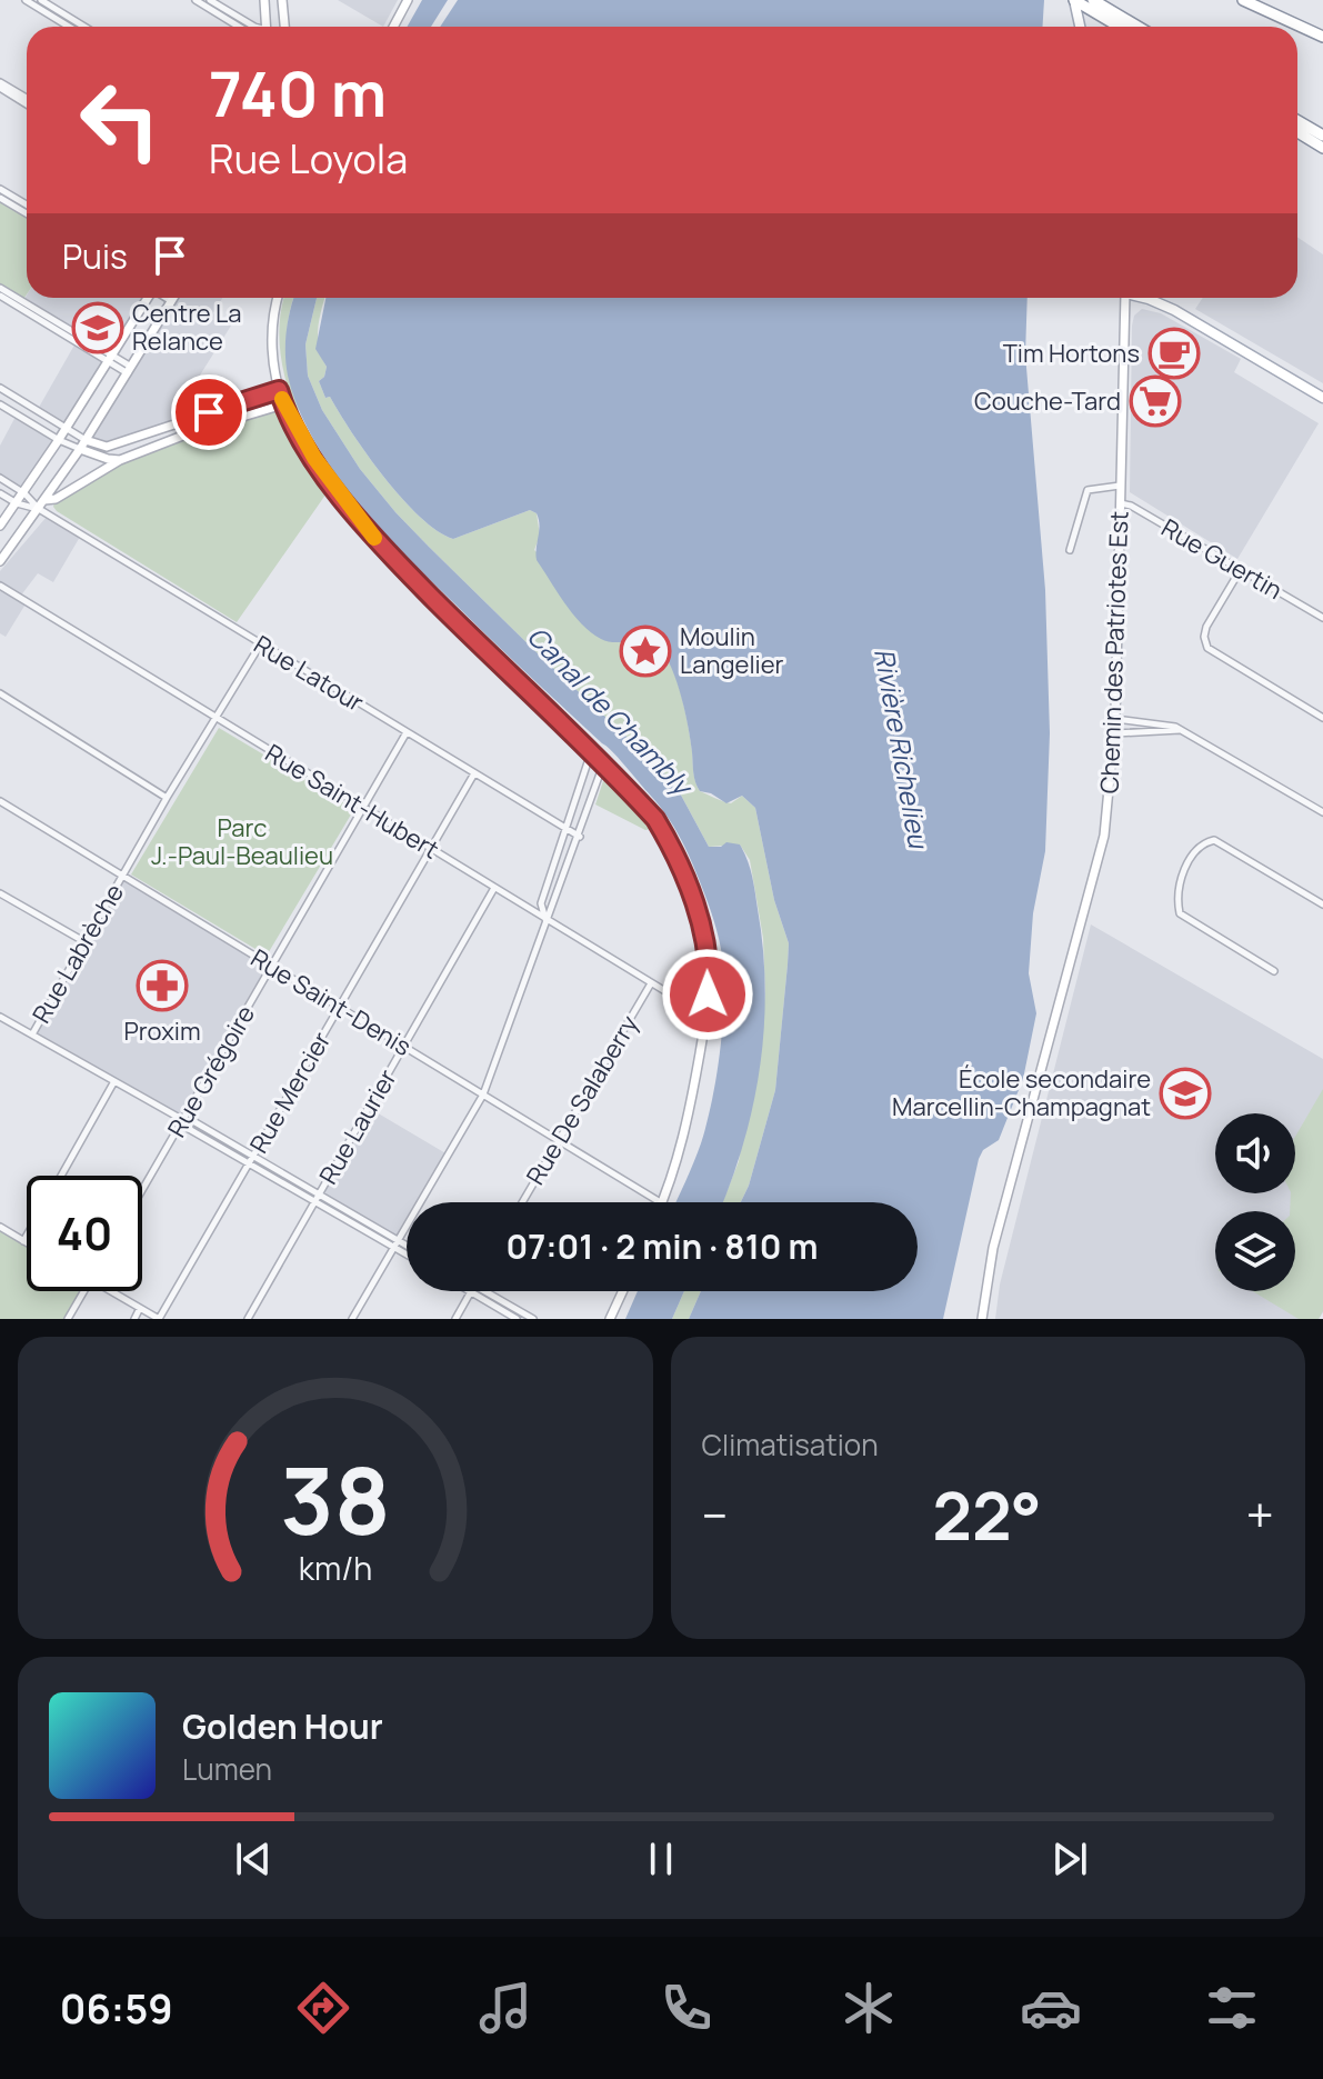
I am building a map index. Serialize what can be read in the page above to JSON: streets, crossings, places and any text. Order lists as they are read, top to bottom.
{
  "streets": {
    "street": [
      "Rue Guertin",
      "Chemin des Patriotes Est",
      "Rue Latour",
      "Rue Saint-Hubert",
      "Rue Labrèche",
      "Rue Saint-Denis",
      "Rue Grégoire",
      "Rue Mercier",
      "Rue De Salaberry",
      "Rue Laurier"
    ]
  },
  "crossings": [
    ["Rue Guertin", "Chemin des Patriotes Est"],
    ["Rue Latour", "Rue Labrèche"],
    ["Rue Latour", "Rue Grégoire"],
    ["Rue Latour", "Rue Mercier"],
    ["Rue Saint-Hubert", "Rue Labrèche"],
    ["Rue Saint-Hubert", "Rue Grégoire"],
    ["Rue Saint-Hubert", "Rue Mercier"],
    ["Rue Saint-Hubert", "Rue De Salaberry"],
    ["Rue Saint-Hubert", "Rue Laurier"],
    ["Rue Labrèche", "Rue Saint-Denis"],
    ["Rue Saint-Denis", "Rue Grégoire"],
    ["Rue Saint-Denis", "Rue Mercier"],
    ["Rue Saint-Denis", "Rue De Salaberry"],
    ["Rue Saint-Denis", "Rue Laurier"]
  ],
  "water": ["Canal de Chambly", "Rivière Richelieu"],
  "parks": ["Parc J.-Paul-Beaulieu"],
  "places": {
    "school or university": ["Centre La Relance", "École secondaire Marcellin-Champagnat"],
    "cafe": ["Tim Hortons"],
    "supermarket": ["Couche-Tard"],
    "place": ["Moulin Langelier"],
    "pharmacy": ["Proxim"]
  },
  "page": {
    "turn": ["740 m", "Rue Loyola"],
    "then": "Puis",
    "limit": "40",
    "trip": "07:01 · 2 min · 810 m",
    "tile": "Climatisation",
    "heat": ["−", "22°", "+"],
    "song": ["Golden Hour", "Lumen"],
    "tabs": "06:59",
    "gauge": ["38", "km/h"]
  }
}
